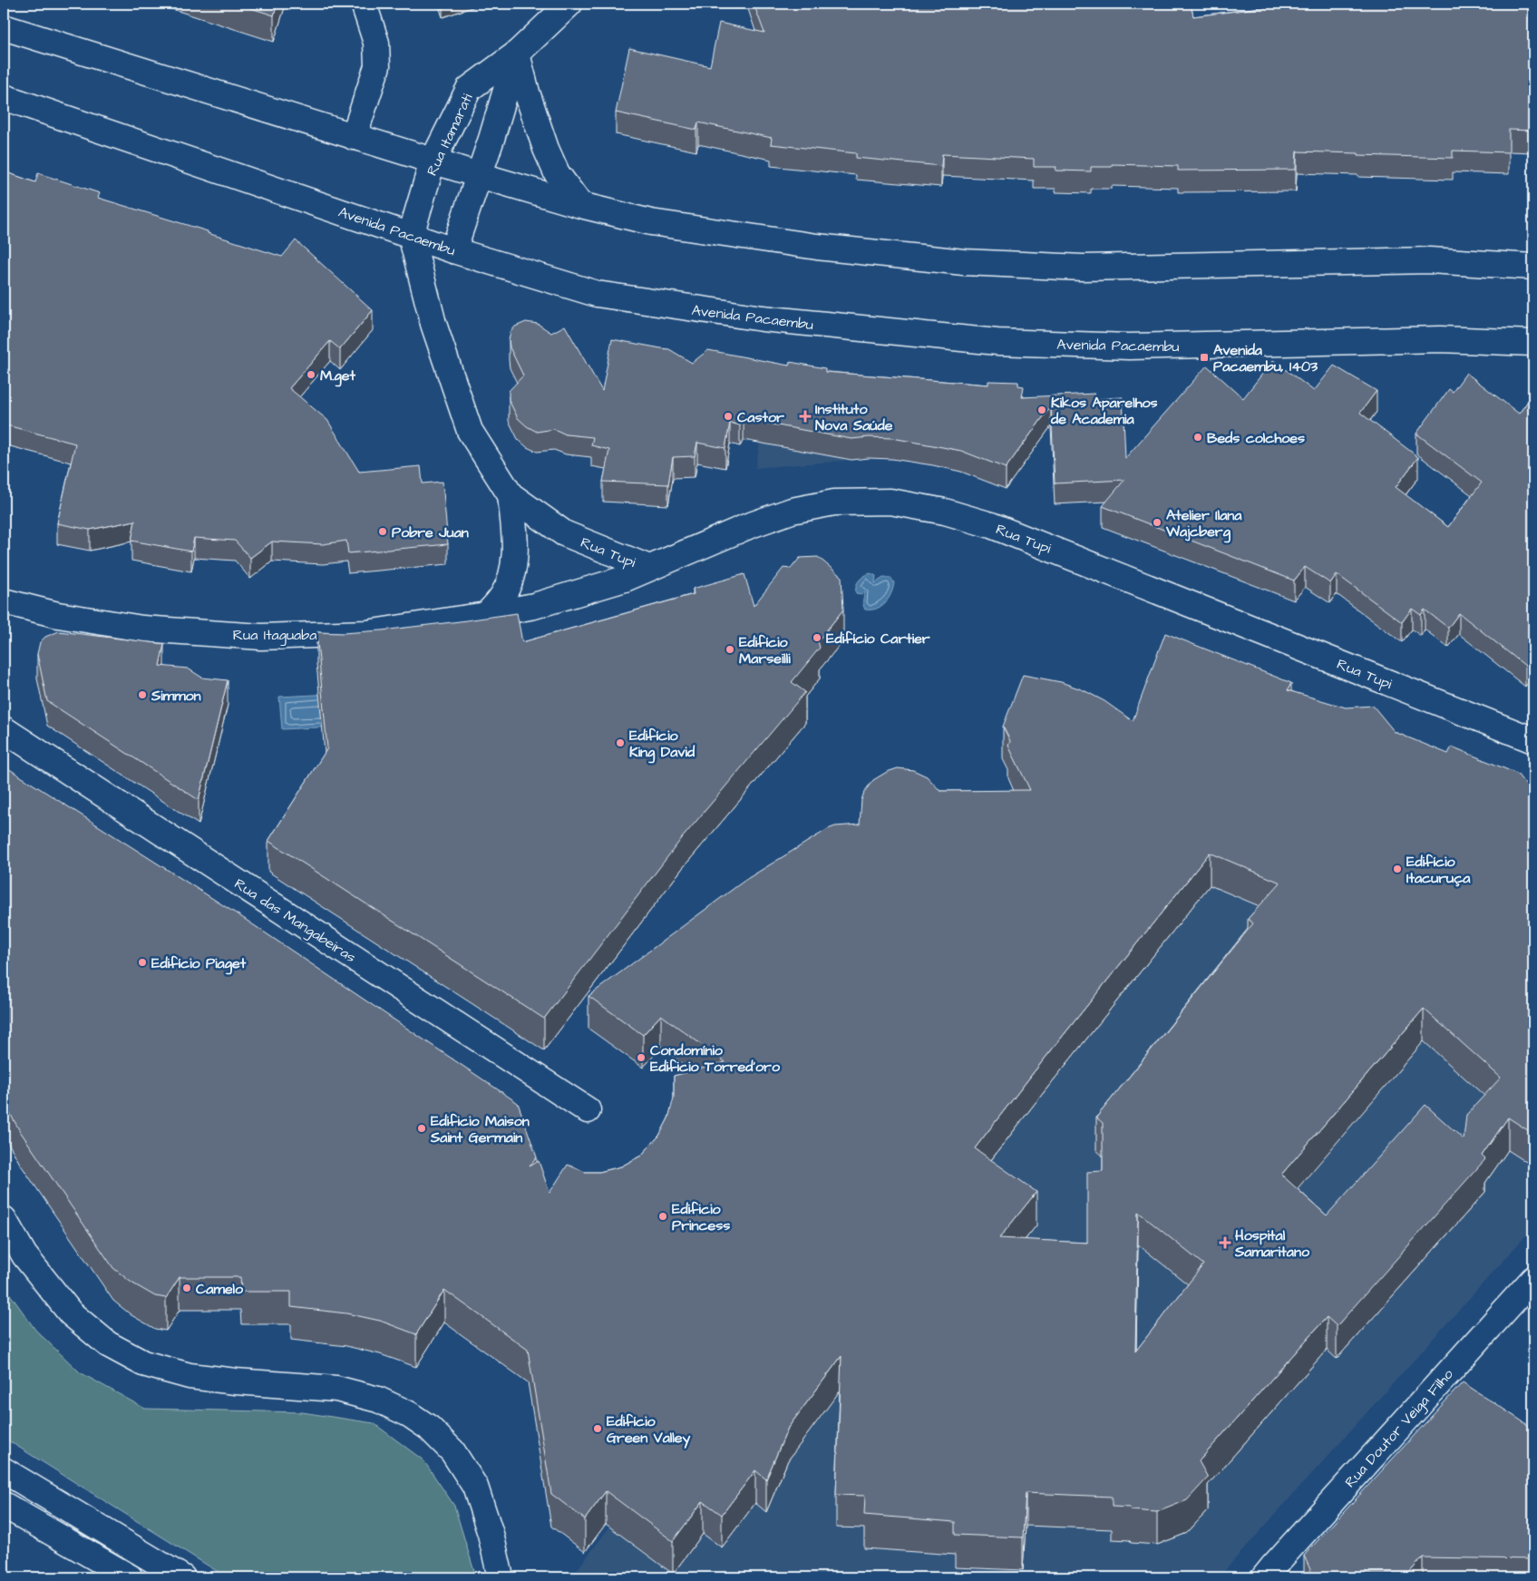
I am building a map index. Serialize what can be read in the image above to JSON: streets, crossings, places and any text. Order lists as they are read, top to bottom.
{
  "streets": {
    "street": [
      "Rua Itamarati",
      "Avenida Pacaembu",
      "Rua Tupi",
      "Rua Itaguaba",
      "Rua das Mangabeiras",
      "Rua Doutor Veiga Filho"
    ]
  },
  "crossings": [
    ["Rua Itamarati", "Avenida Pacaembu"],
    ["Rua Itamarati", "Rua Tupi"],
    ["Avenida Pacaembu", "Rua Tupi"],
    ["Rua Tupi", "Rua Itaguaba"]
  ],
  "places": {
    "transit": ["Avenida Pacaembu, 1403"],
    "other": [
      "M.get",
      "Kikos Aparelhos de Academia",
      "Castor",
      "Beds colchoes",
      "Atelier Ilana Wajcberg",
      "Pobre Juan",
      "Edifício Cartier",
      "Edifício Marseilli",
      "Simmon",
      "Edifício King David",
      "Edifício Itacuruça",
      "Edifício Piaget",
      "Condomínio Edificio Torred'oro",
      "Edificio Maison Saint Germain",
      "Edificio Princess",
      "Camelo",
      "Edifício Green Valley"
    ],
    "health": ["Instituto Nova Saúde", "Hospital Samaritano"]
  }
}
